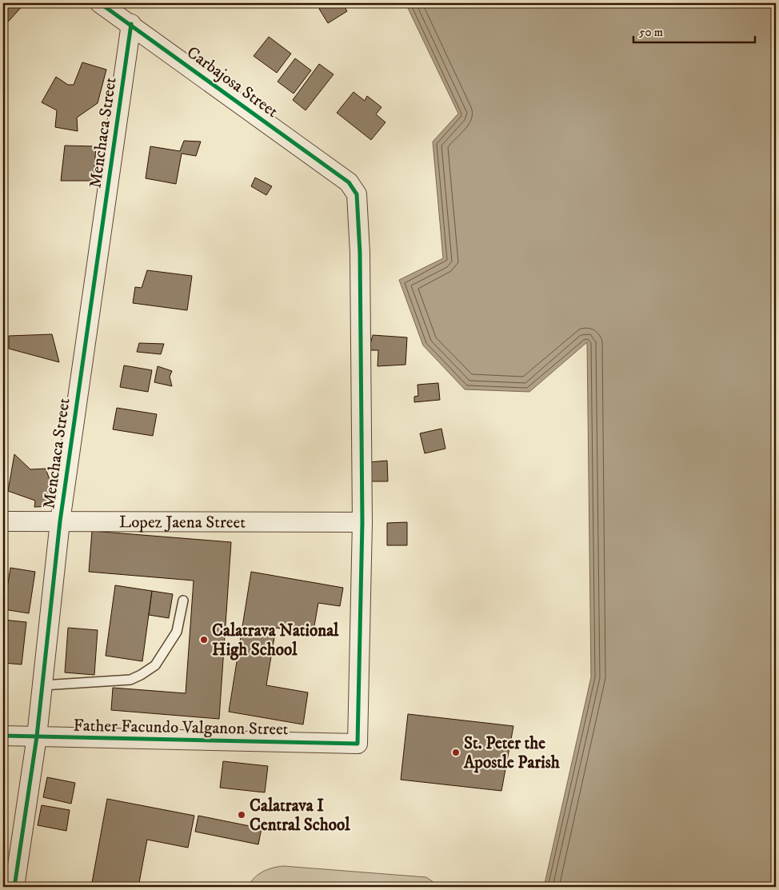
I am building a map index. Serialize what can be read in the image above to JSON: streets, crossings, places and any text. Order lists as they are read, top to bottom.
{
  "streets": {
    "street": [
      "Carbajosa Street",
      "Menchaca Street",
      "Lopez Jaena Street",
      "Father Facundo Valganon Street"
    ]
  },
  "crossings": [
    ["Carbajosa Street", "Menchaca Street"],
    ["Carbajosa Street", "Lopez Jaena Street"],
    ["Carbajosa Street", "Father Facundo Valganon Street"],
    ["Menchaca Street", "Lopez Jaena Street"],
    ["Menchaca Street", "Father Facundo Valganon Street"],
    ["Lopez Jaena Street", "Father Facundo Valganon Street"]
  ],
  "places": ["Calatrava National High School", "St. Peter the Apostle Parish", "Calatrava I Central School"],
  "scale_bar": "50 m"
}
